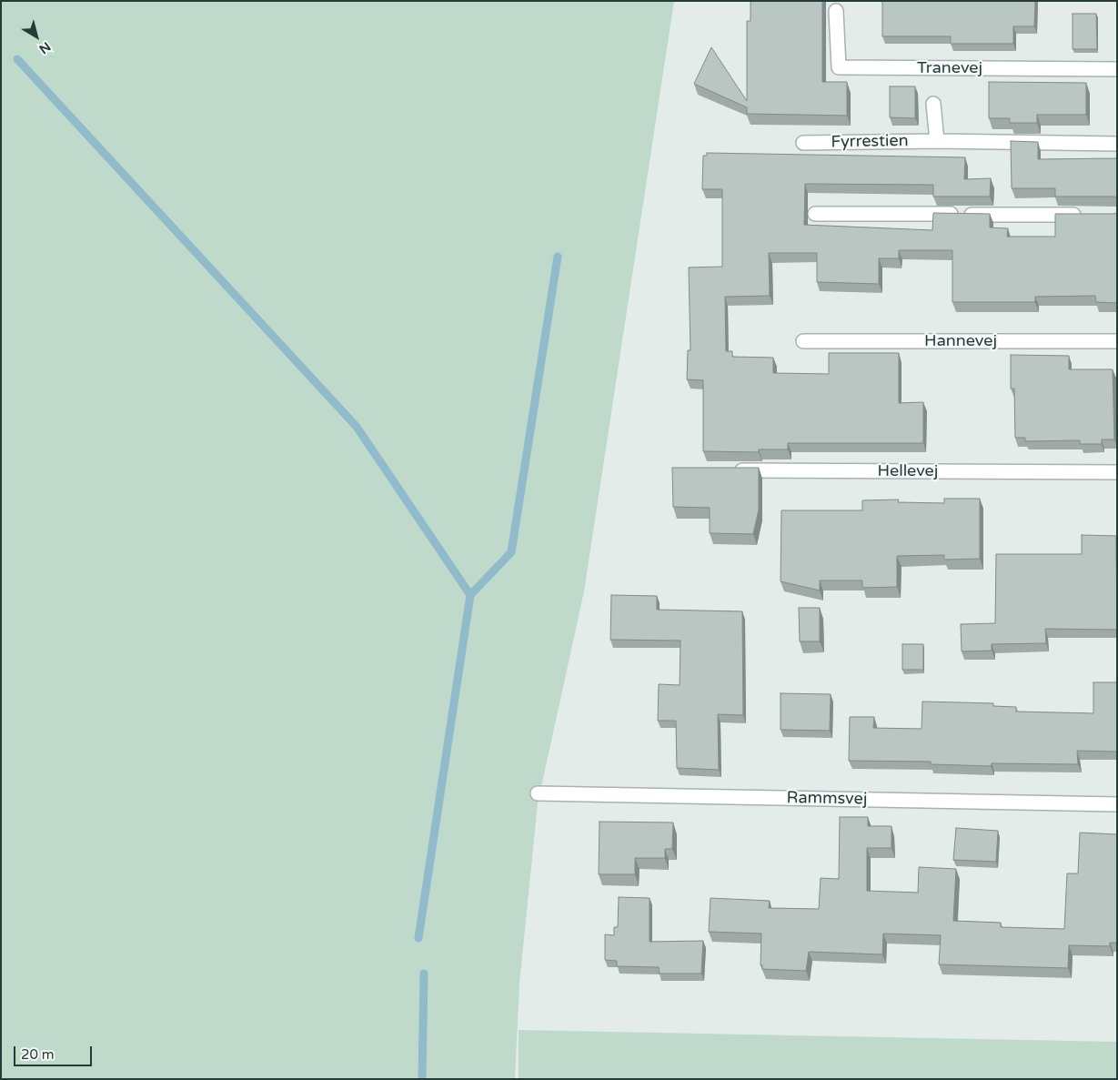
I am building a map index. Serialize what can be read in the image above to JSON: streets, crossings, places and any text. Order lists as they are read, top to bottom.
{
  "streets": {
    "street": [
      "Tranevej",
      "Fyrrestien",
      "Hannevej",
      "Hellevej",
      "Rammsvej"
    ]
  },
  "scale_bar": "20 m",
  "north": "bottom right"
}
